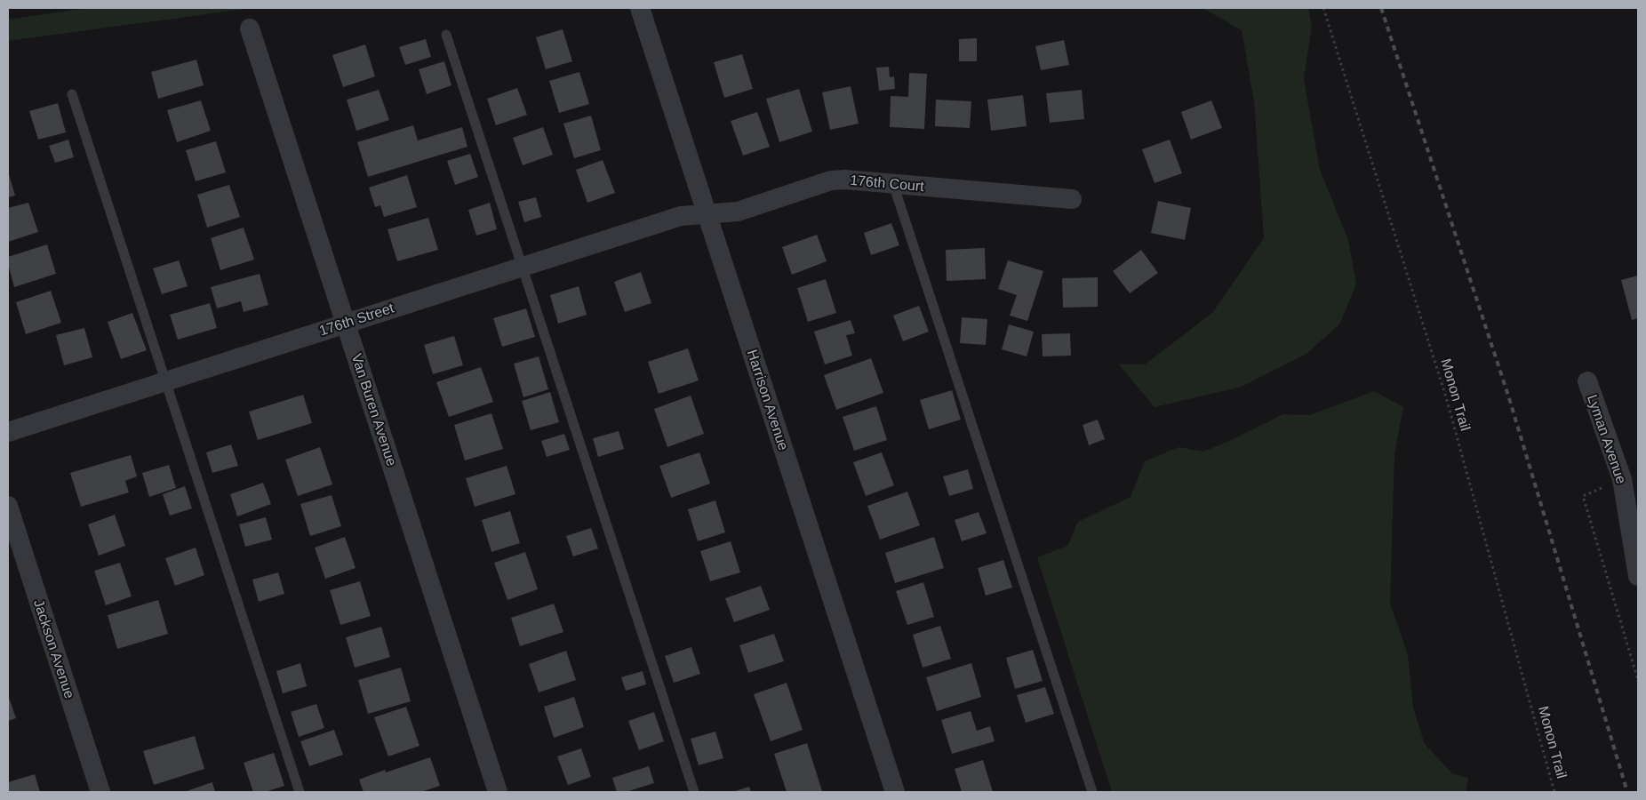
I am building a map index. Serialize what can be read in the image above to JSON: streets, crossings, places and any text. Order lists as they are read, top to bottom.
{
  "streets": {
    "street": [
      "176th Court",
      "176th Street",
      "Harrison Avenue",
      "Van Buren Avenue",
      "Lyman Avenue",
      "Jackson Avenue"
    ],
    "path": ["Monon Trail"]
  },
  "crossings": [
    ["176th Court", "176th Street"],
    ["176th Court", "Harrison Avenue"],
    ["176th Street", "Harrison Avenue"],
    ["176th Street", "Van Buren Avenue"]
  ]
}
